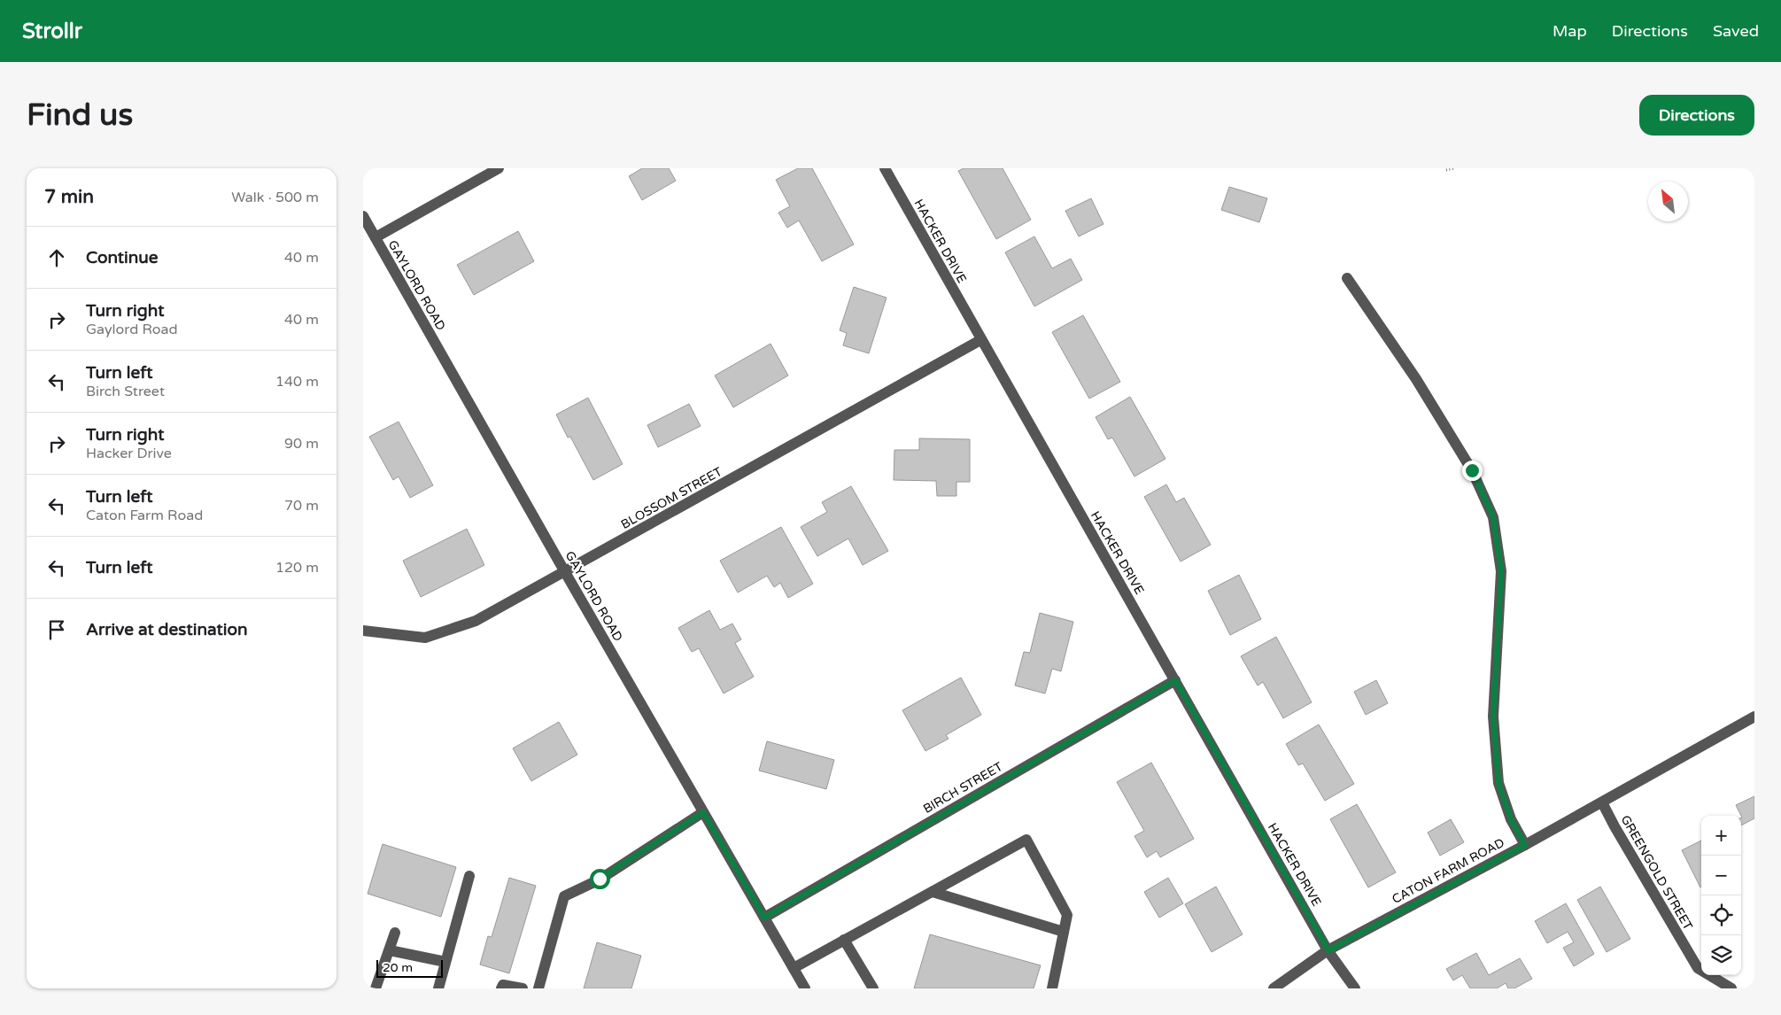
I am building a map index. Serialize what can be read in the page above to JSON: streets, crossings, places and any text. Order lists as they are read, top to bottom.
{
  "streets": {
    "street": [
      "HACKER DRIVE",
      "GAYLORD ROAD",
      "BLOSSOM STREET",
      "BIRCH STREET",
      "CATON FARM ROAD",
      "GREENGOLD STREET"
    ]
  },
  "crossings": [
    ["HACKER DRIVE", "BLOSSOM STREET"],
    ["HACKER DRIVE", "BIRCH STREET"],
    ["HACKER DRIVE", "CATON FARM ROAD"],
    ["GAYLORD ROAD", "BLOSSOM STREET"],
    ["GAYLORD ROAD", "BIRCH STREET"],
    ["CATON FARM ROAD", "GREENGOLD STREET"]
  ],
  "scale_bar": "20 m",
  "north": "top left",
  "page": {
    "header": "Strollr",
    "nav": ["Map", "Directions", "Saved"],
    "buttons": "Directions",
    "title": "Find us",
    "heading": ["7 min", "Walk · 500 m"],
    "list": [
      ["Continue", "40 m"],
      ["Turn right", "Gaylord Road", "40 m"],
      ["Turn left", "Birch Street", "140 m"],
      ["Turn right", "Hacker Drive", "90 m"],
      ["Turn left", "Caton Farm Road", "70 m"],
      ["Turn left", "120 m"],
      "Arrive at destination"
    ],
    "map_buttons": ["+", "−"],
    "scale": "20 m"
  }
}
